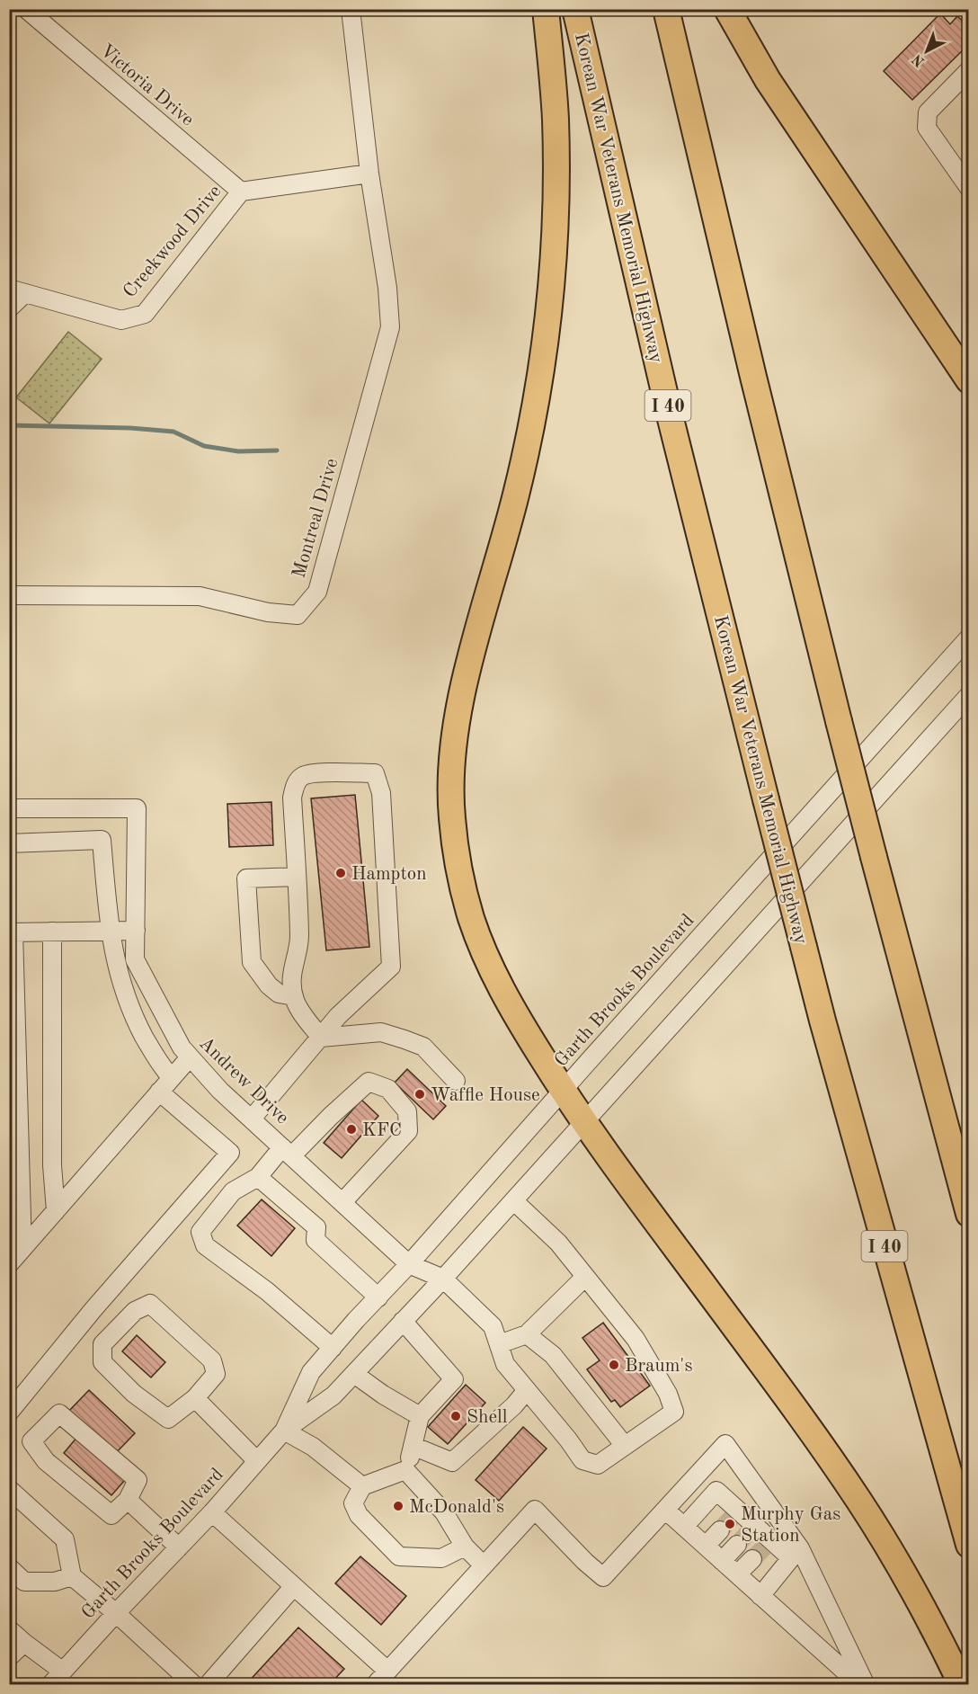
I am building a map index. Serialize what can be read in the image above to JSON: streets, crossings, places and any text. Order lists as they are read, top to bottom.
{
  "streets": {
    "highway": ["Korean War Veterans Memorial Highway", "I 40"],
    "street": [
      "Victoria Drive",
      "Creekwood Drive",
      "Montreal Drive",
      "Garth Brooks Boulevard",
      "Andrew Drive"
    ]
  },
  "crossings": [
    ["Victoria Drive", "Creekwood Drive"],
    ["Creekwood Drive", "Montreal Drive"],
    ["Garth Brooks Boulevard", "Andrew Drive"]
  ],
  "places": [
    "Hampton",
    "Waffle House",
    "KFC",
    "Braum's",
    "Shell",
    "McDonald's",
    "Murphy Gas Station"
  ],
  "north": "bottom left"
}
